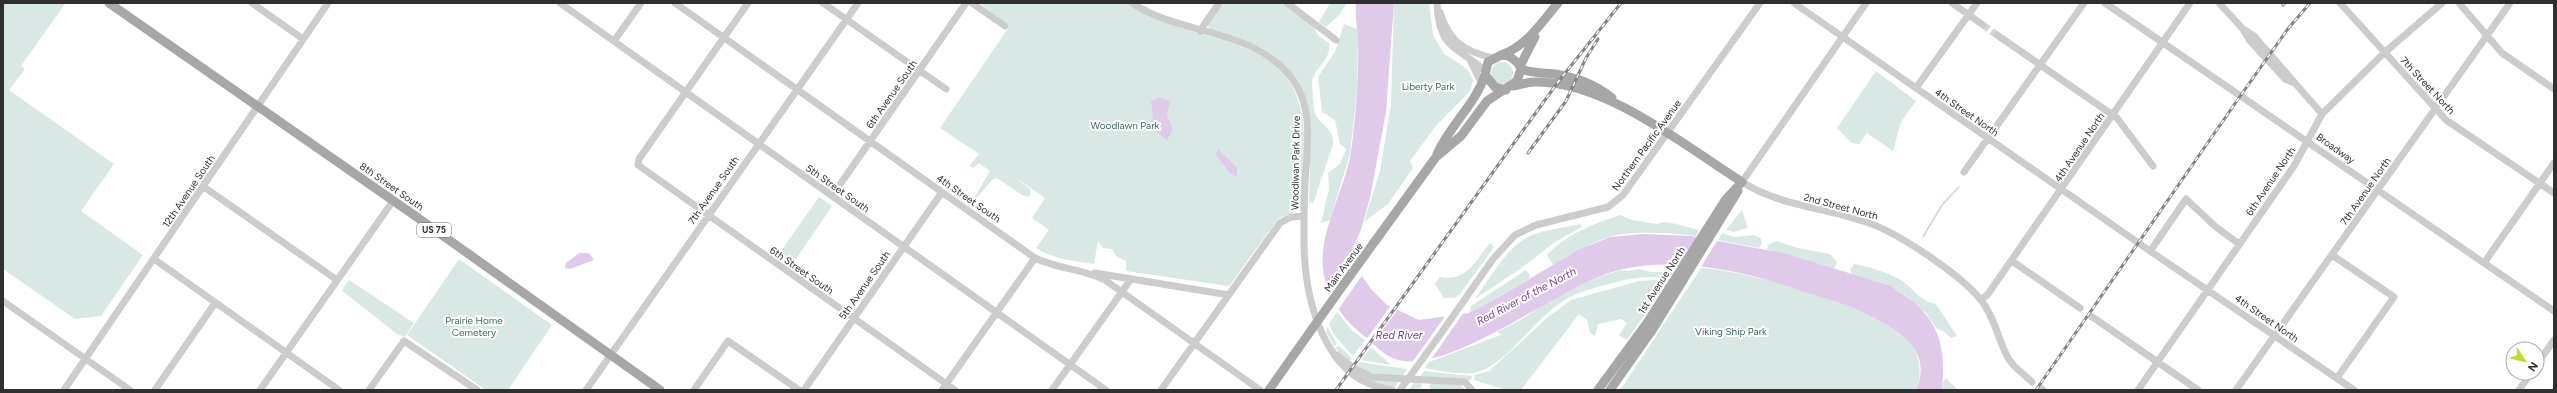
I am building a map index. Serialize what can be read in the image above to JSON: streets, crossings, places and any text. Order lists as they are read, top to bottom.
{
  "streets": {
    "main road": [
      "8th Street South",
      "2nd Street North",
      "US 75",
      "Main Avenue",
      "1st Avenue North"
    ],
    "street": [
      "7th Street North",
      "6th Avenue South",
      "4th Street North",
      "Northern Pacific Avenue",
      "4th Avenue North",
      "Broadway",
      "Woodlwan Park Drive",
      "6th Avenue North",
      "5th Street South",
      "7th Avenue South",
      "12th Avenue South",
      "7th Avenue North",
      "4th Street South",
      "6th Street South",
      "5th Avenue South"
    ]
  },
  "crossings": [
    ["7th Street North", "6th Avenue North"],
    ["7th Street North", "7th Avenue North"],
    ["6th Avenue South", "5th Street South"],
    ["6th Avenue South", "4th Street South"],
    ["4th Street North", "4th Avenue North"],
    ["4th Street North", "6th Avenue North"],
    ["4th Street North", "7th Avenue North"],
    ["4th Street North", "1st Avenue North"],
    ["Northern Pacific Avenue", "2nd Street North"],
    ["4th Avenue North", "Broadway"],
    ["4th Avenue North", "2nd Street North"],
    ["Broadway", "6th Avenue North"],
    ["Broadway", "7th Avenue North"],
    ["8th Street South", "7th Avenue South"],
    ["8th Street South", "12th Avenue South"],
    ["5th Street South", "7th Avenue South"],
    ["5th Street South", "6th Street South"],
    ["5th Street South", "5th Avenue South"],
    ["7th Avenue South", "4th Street South"],
    ["7th Avenue South", "6th Street South"],
    ["4th Street South", "5th Avenue South"],
    ["2nd Street North", "Main Avenue"],
    ["2nd Street North", "1st Avenue North"],
    ["6th Street South", "5th Avenue South"]
  ],
  "water": ["Red River of the North", "Red River"],
  "parks": [
    "Liberty Park",
    "Woodlawn Park",
    "Prairie Home Cemetery",
    "Viking Ship Park"
  ],
  "north": "bottom right"
}
